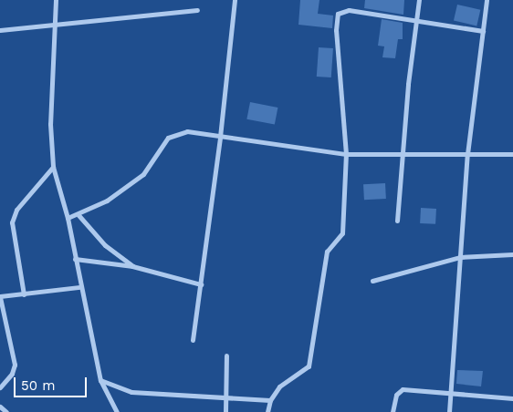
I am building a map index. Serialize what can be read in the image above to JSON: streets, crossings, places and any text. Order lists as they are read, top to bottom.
{
  "scale_bar": "50 m"
}
